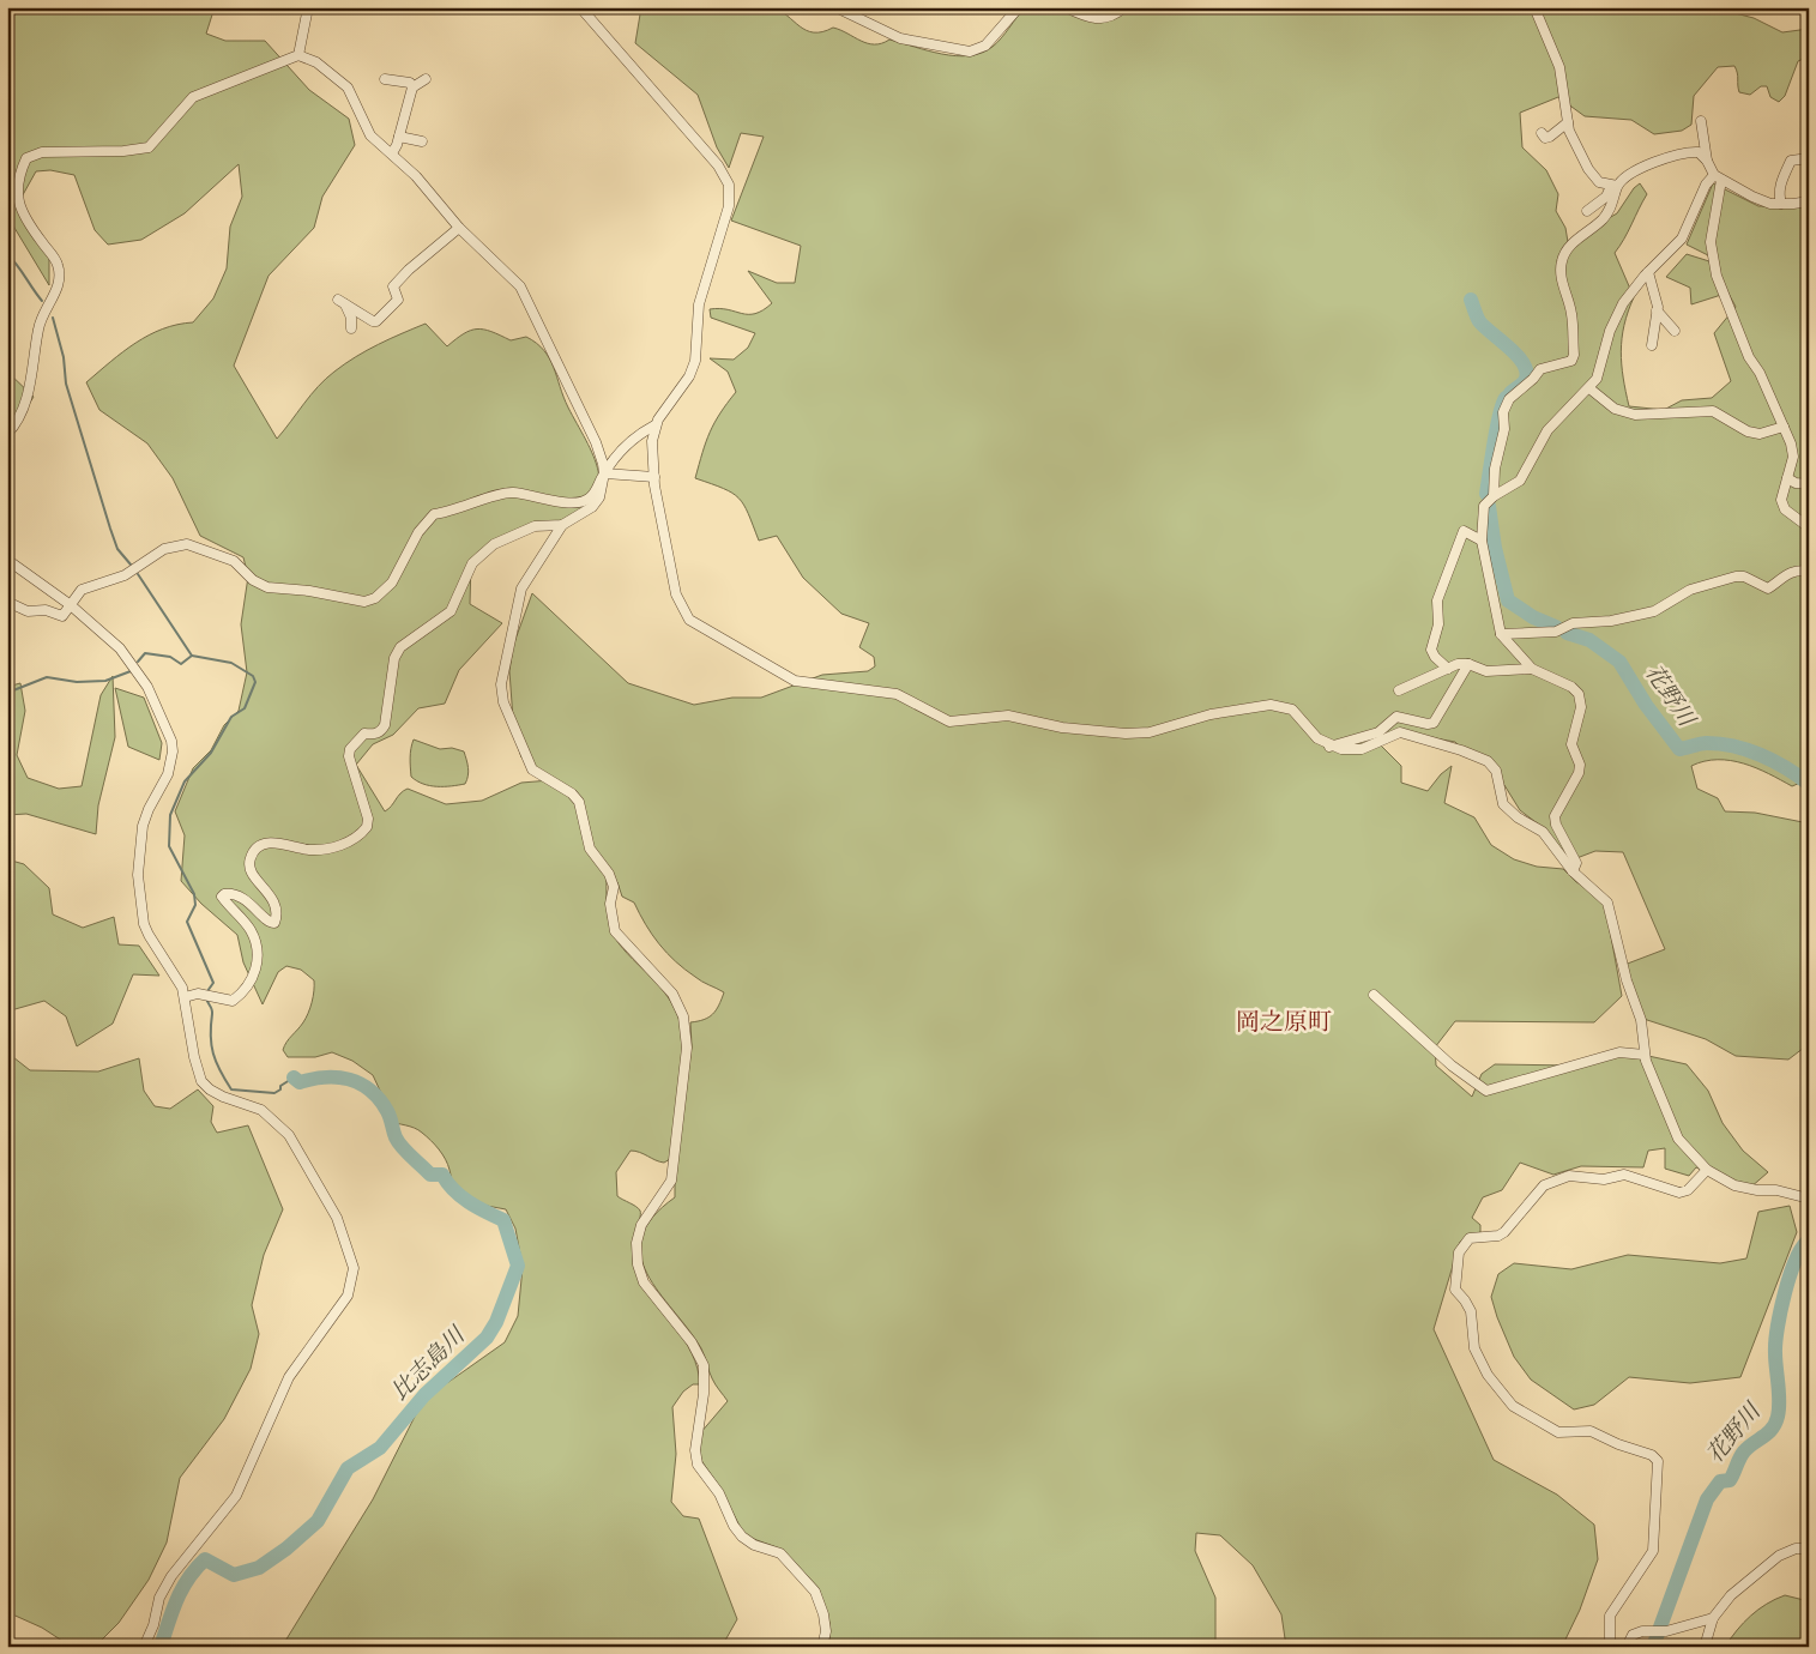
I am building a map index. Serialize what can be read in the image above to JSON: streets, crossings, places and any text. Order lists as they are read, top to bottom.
{
  "districts": ["岡之原町"],
  "water": ["花野川", "比志島川"]
}
